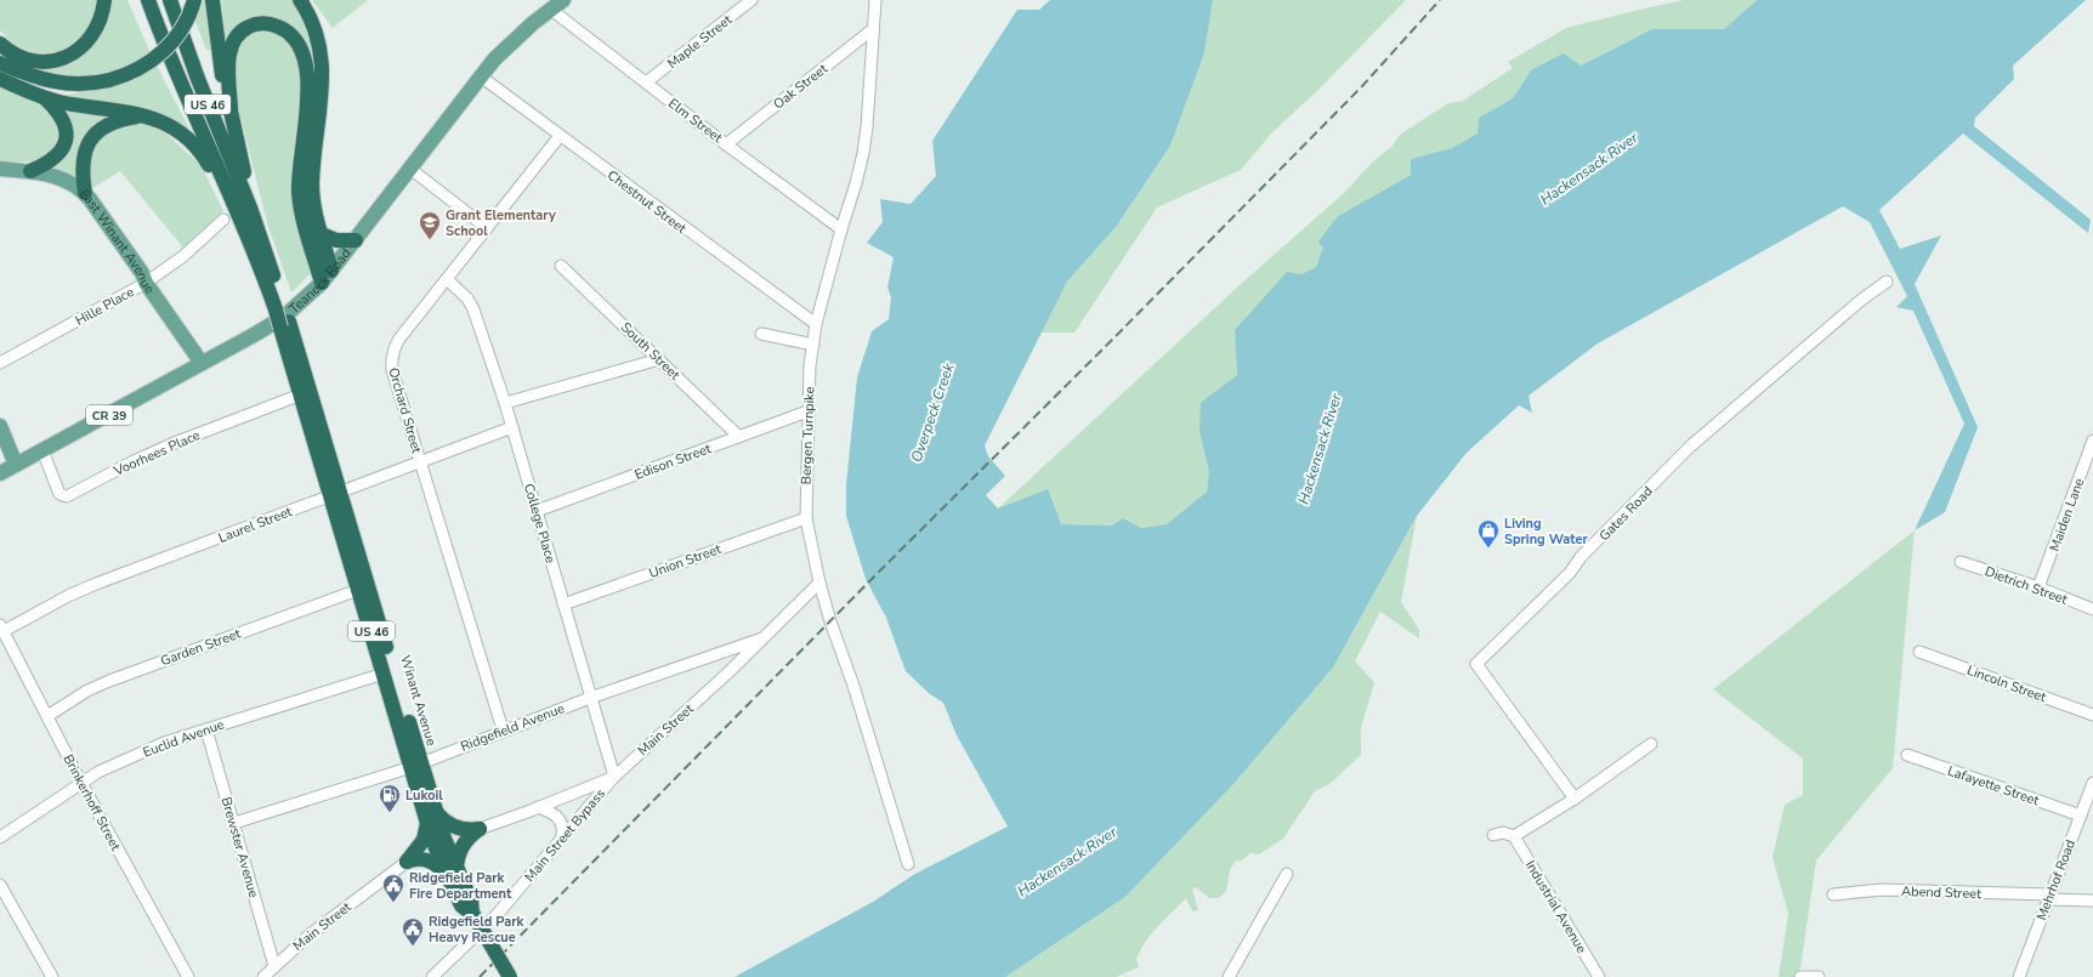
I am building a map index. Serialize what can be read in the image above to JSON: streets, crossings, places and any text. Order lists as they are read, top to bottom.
{
  "streets": {
    "highway": ["US 46", "Winant Avenue"],
    "main road": ["East Winant Avenue", "Teaneck Road", "CR 39"],
    "street": [
      "Maple Street",
      "Oak Street",
      "Elm Street",
      "Chestnut Street",
      "Hille Place",
      "South Street",
      "Orchard Street",
      "Bergen Turnpike",
      "Voorhees Place",
      "Edison Street",
      "Gates Road",
      "Maiden Lane",
      "College Place",
      "Laurel Street",
      "Union Street",
      "Dietrich Street",
      "Garden Street",
      "Lincoln Street",
      "Ridgefield Avenue",
      "Main Street",
      "Euclid Avenue",
      "Lafayette Street",
      "Brinkerhoff Street",
      "Main Street Bypass",
      "Brewster Avenue",
      "Mehrhof Road",
      "Abend Street",
      "Industrial Avenue"
    ]
  },
  "crossings": [
    ["Maple Street", "Elm Street"],
    ["Oak Street", "Elm Street"],
    ["Oak Street", "Bergen Turnpike"],
    ["US 46", "Voorhees Place"],
    ["US 46", "Winant Avenue"],
    ["Elm Street", "Teaneck Road"],
    ["Elm Street", "Bergen Turnpike"],
    ["Chestnut Street", "Teaneck Road"],
    ["Chestnut Street", "Orchard Street"],
    ["Chestnut Street", "Bergen Turnpike"],
    ["East Winant Avenue", "Teaneck Road"],
    ["East Winant Avenue", "Hille Place"],
    ["Teaneck Road", "Voorhees Place"],
    ["South Street", "Edison Street"],
    ["Orchard Street", "College Place"],
    ["Orchard Street", "Laurel Street"],
    ["Orchard Street", "Ridgefield Avenue"],
    ["Bergen Turnpike", "Edison Street"],
    ["Bergen Turnpike", "Union Street"],
    ["Bergen Turnpike", "Main Street"],
    ["Voorhees Place", "Winant Avenue"],
    ["Edison Street", "College Place"],
    ["Maiden Lane", "Dietrich Street"],
    ["College Place", "Laurel Street"],
    ["College Place", "Union Street"],
    ["College Place", "Ridgefield Avenue"],
    ["College Place", "Main Street"],
    ["College Place", "Main Street Bypass"],
    ["Laurel Street", "Winant Avenue"],
    ["Laurel Street", "Brinkerhoff Street"],
    ["Garden Street", "Winant Avenue"],
    ["Garden Street", "Brinkerhoff Street"],
    ["Winant Avenue", "Ridgefield Avenue"],
    ["Winant Avenue", "Euclid Avenue"],
    ["Ridgefield Avenue", "Main Street"],
    ["Ridgefield Avenue", "Brewster Avenue"],
    ["Main Street", "Main Street Bypass"],
    ["Main Street", "Brewster Avenue"],
    ["Euclid Avenue", "Brinkerhoff Street"],
    ["Euclid Avenue", "Brewster Avenue"],
    ["Lafayette Street", "Mehrhof Road"],
    ["Mehrhof Road", "Abend Street"]
  ],
  "water": ["Hackensack River", "Overpeck Creek"],
  "places": {
    "school or university": ["Grant Elementary School"],
    "shop": ["Living Spring Water"],
    "fuel station": ["Lukoil"],
    "public building": ["Ridgefield Park Fire Department", "Ridgefield Park Heavy Rescue"]
  }
}
